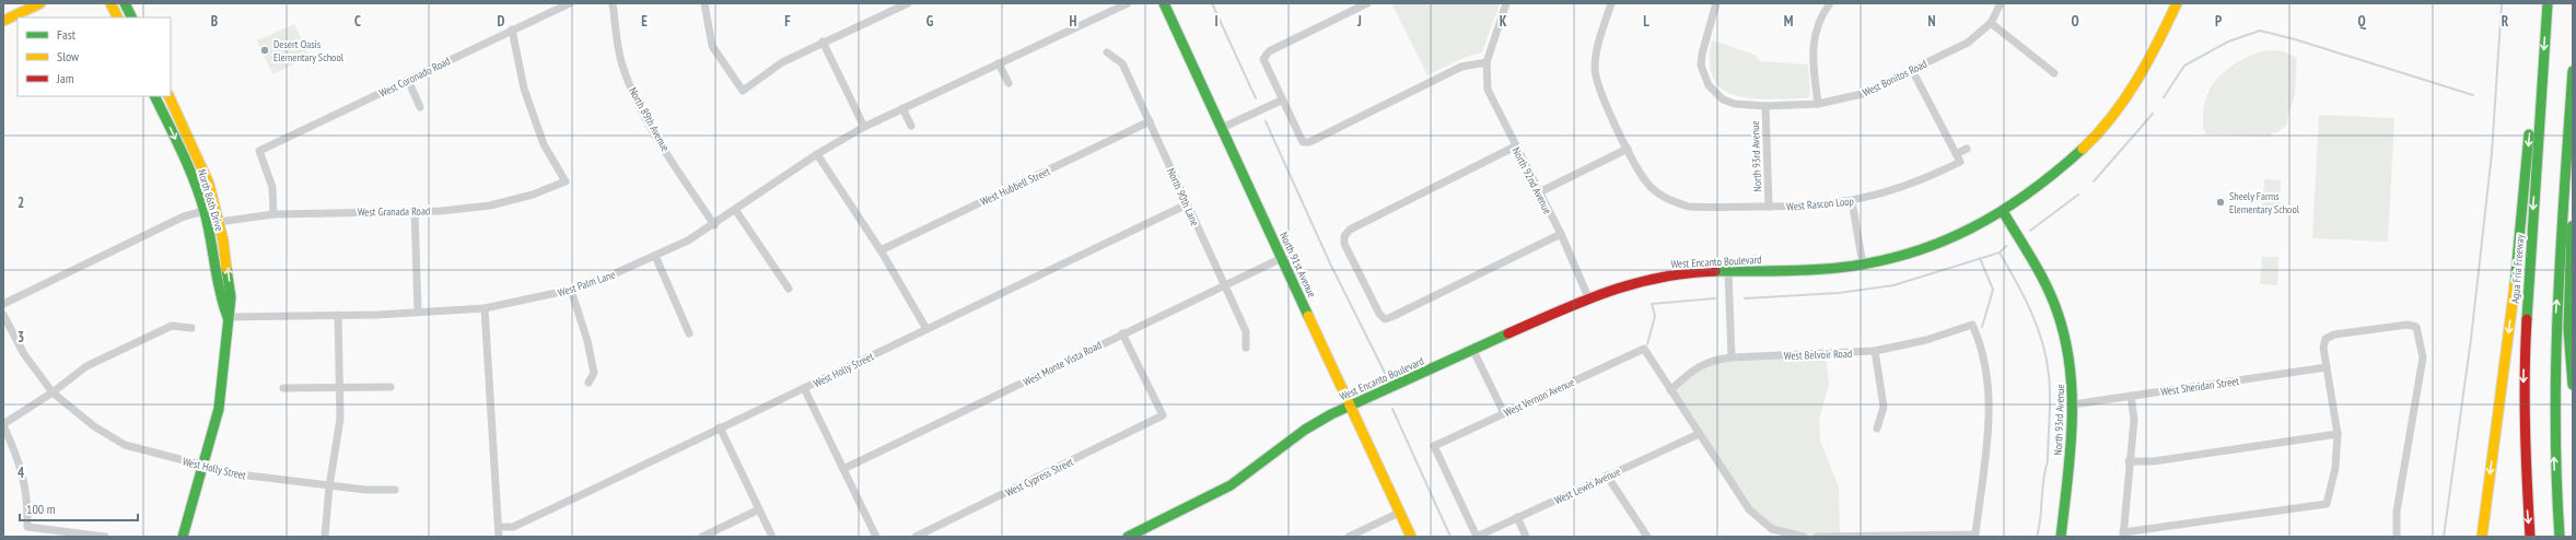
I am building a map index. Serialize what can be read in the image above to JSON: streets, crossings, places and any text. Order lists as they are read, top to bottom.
{
  "streets": {
    "main road": [
      "North 93rd Avenue",
      "North 86th Drive",
      "West Encanto Boulevard",
      "North 91st Avenue",
      "Agua Fria Freeway"
    ],
    "street": [
      "West Coronado Road",
      "West Bonitos Road",
      "North 89th Avenue",
      "North 92nd Avenue",
      "West Hubbell Street",
      "North 90th Lane",
      "West Rascon Loop",
      "West Granada Road",
      "West Palm Lane",
      "West Belvoir Road",
      "West Monte Vista Road",
      "West Holly Street",
      "West Sheridan Street",
      "West Vernon Avenue",
      "West Cypress Street",
      "West Lewis Avenue"
    ]
  },
  "crossings": [
    ["West Coronado Road", "West Granada Road"],
    ["West Bonitos Road", "North 93rd Avenue"],
    ["North 89th Avenue", "West Palm Lane"],
    ["North 93rd Avenue", "West Rascon Loop"],
    ["North 93rd Avenue", "West Encanto Boulevard"],
    ["North 93rd Avenue", "West Sheridan Street"],
    ["North 92nd Avenue", "West Encanto Boulevard"],
    ["West Hubbell Street", "North 90th Lane"],
    ["North 90th Lane", "West Monte Vista Road"],
    ["North 90th Lane", "West Holly Street"],
    ["North 86th Drive", "West Granada Road"],
    ["North 86th Drive", "West Palm Lane"],
    ["North 86th Drive", "West Holly Street"],
    ["West Encanto Boulevard", "North 91st Avenue"],
    ["North 91st Avenue", "West Monte Vista Road"],
    ["West Belvoir Road", "West Vernon Avenue"],
    ["West Monte Vista Road", "West Cypress Street"],
    ["West Vernon Avenue", "West Lewis Avenue"]
  ],
  "places": ["Desert Oasis Elementary School", "Sheely Farms Elementary School"],
  "legend": ["Fast", "Slow", "Jam"],
  "scale_bar": "100 m",
  "grid": {
    "columns": [
      "B",
      "C",
      "D",
      "E",
      "F",
      "G",
      "H",
      "I",
      "J",
      "K",
      "L",
      "M",
      "N",
      "O",
      "P",
      "Q",
      "R"
    ],
    "rows": ["2", "3", "4"]
  }
}
